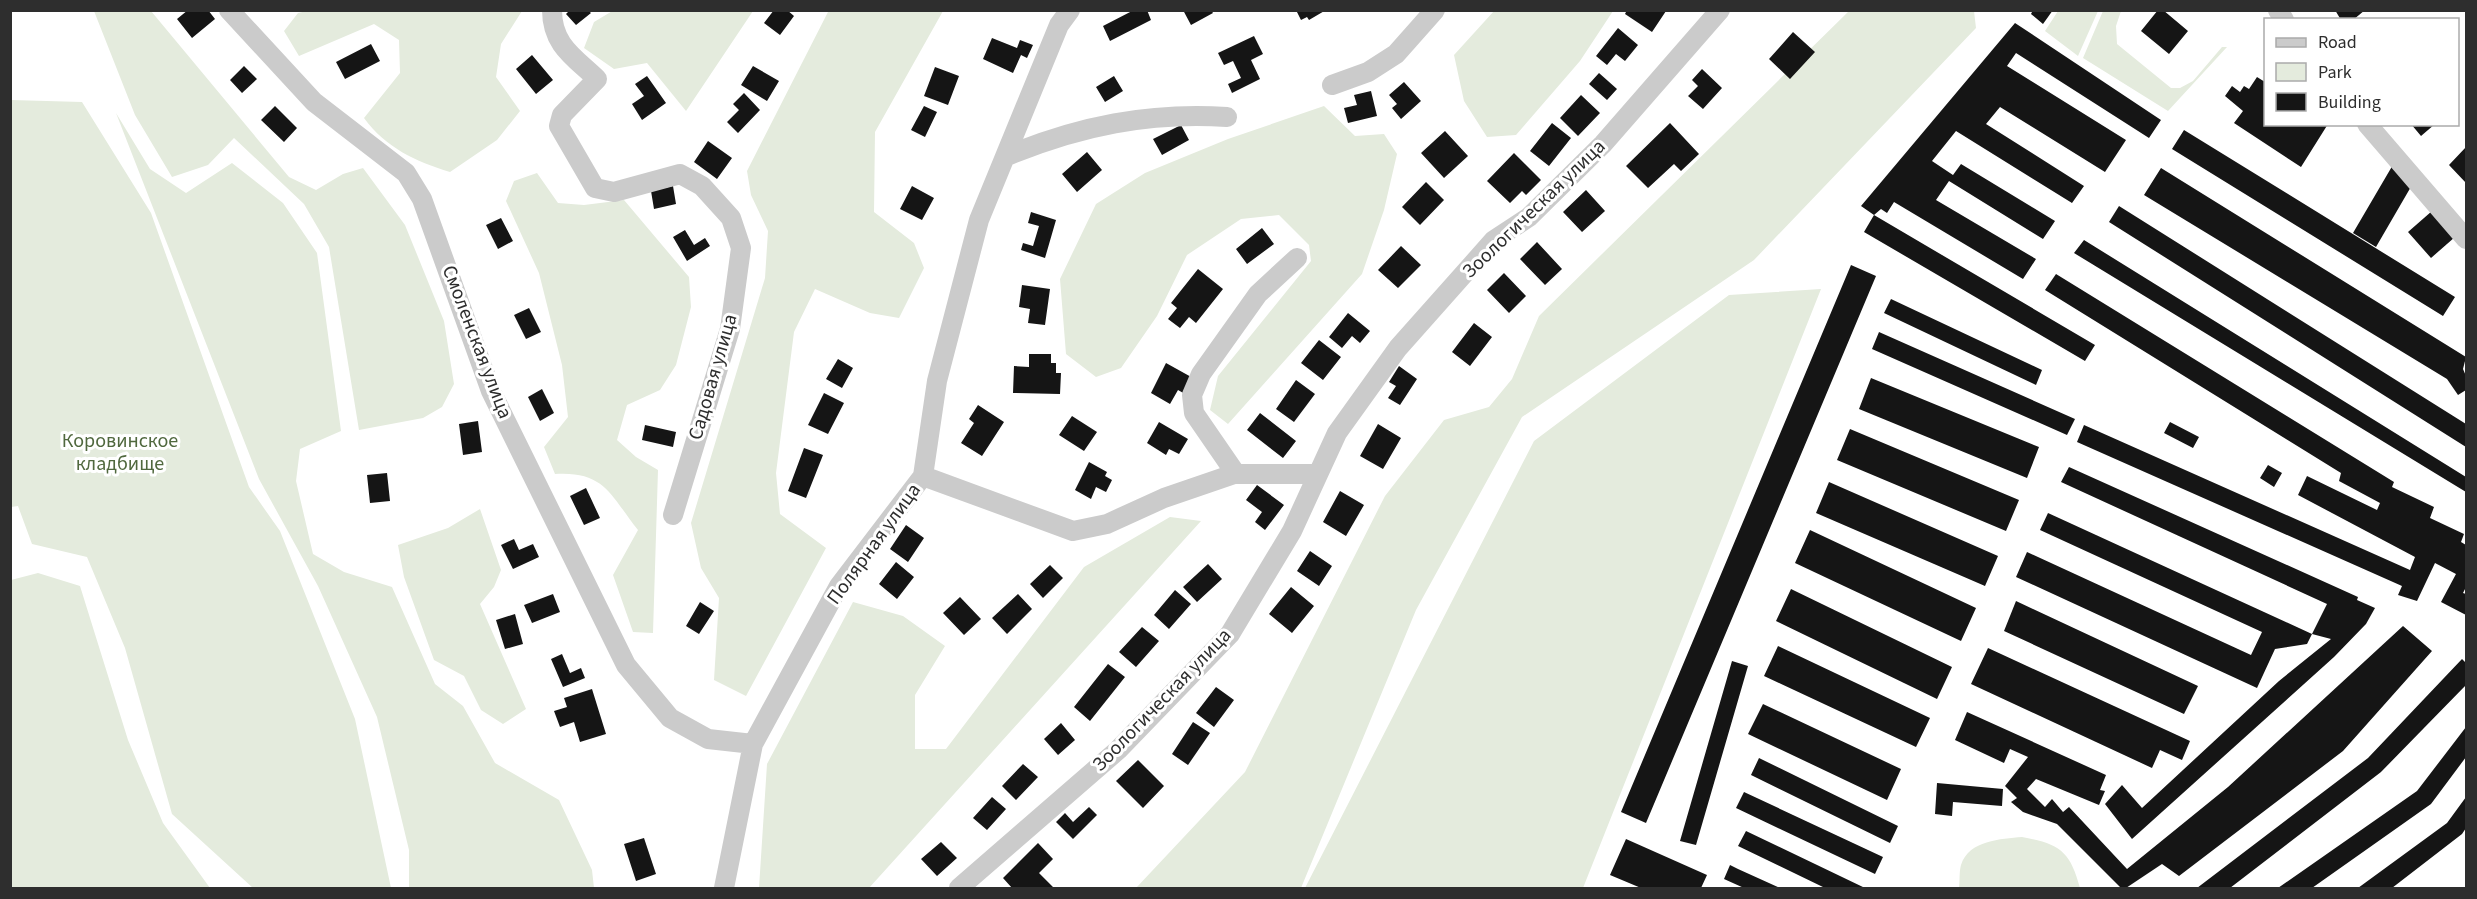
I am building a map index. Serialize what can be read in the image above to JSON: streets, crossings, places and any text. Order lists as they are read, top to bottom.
{
  "streets": {
    "street": [
      "Зоологическая улица",
      "Смоленская улица",
      "Садовая улица",
      "Полярная улица"
    ]
  },
  "crossings": [
    ["Смоленская улица", "Полярная улица"]
  ],
  "parks": ["Коровинское кладбище"],
  "legend": ["Road", "Park", "Building"]
}
